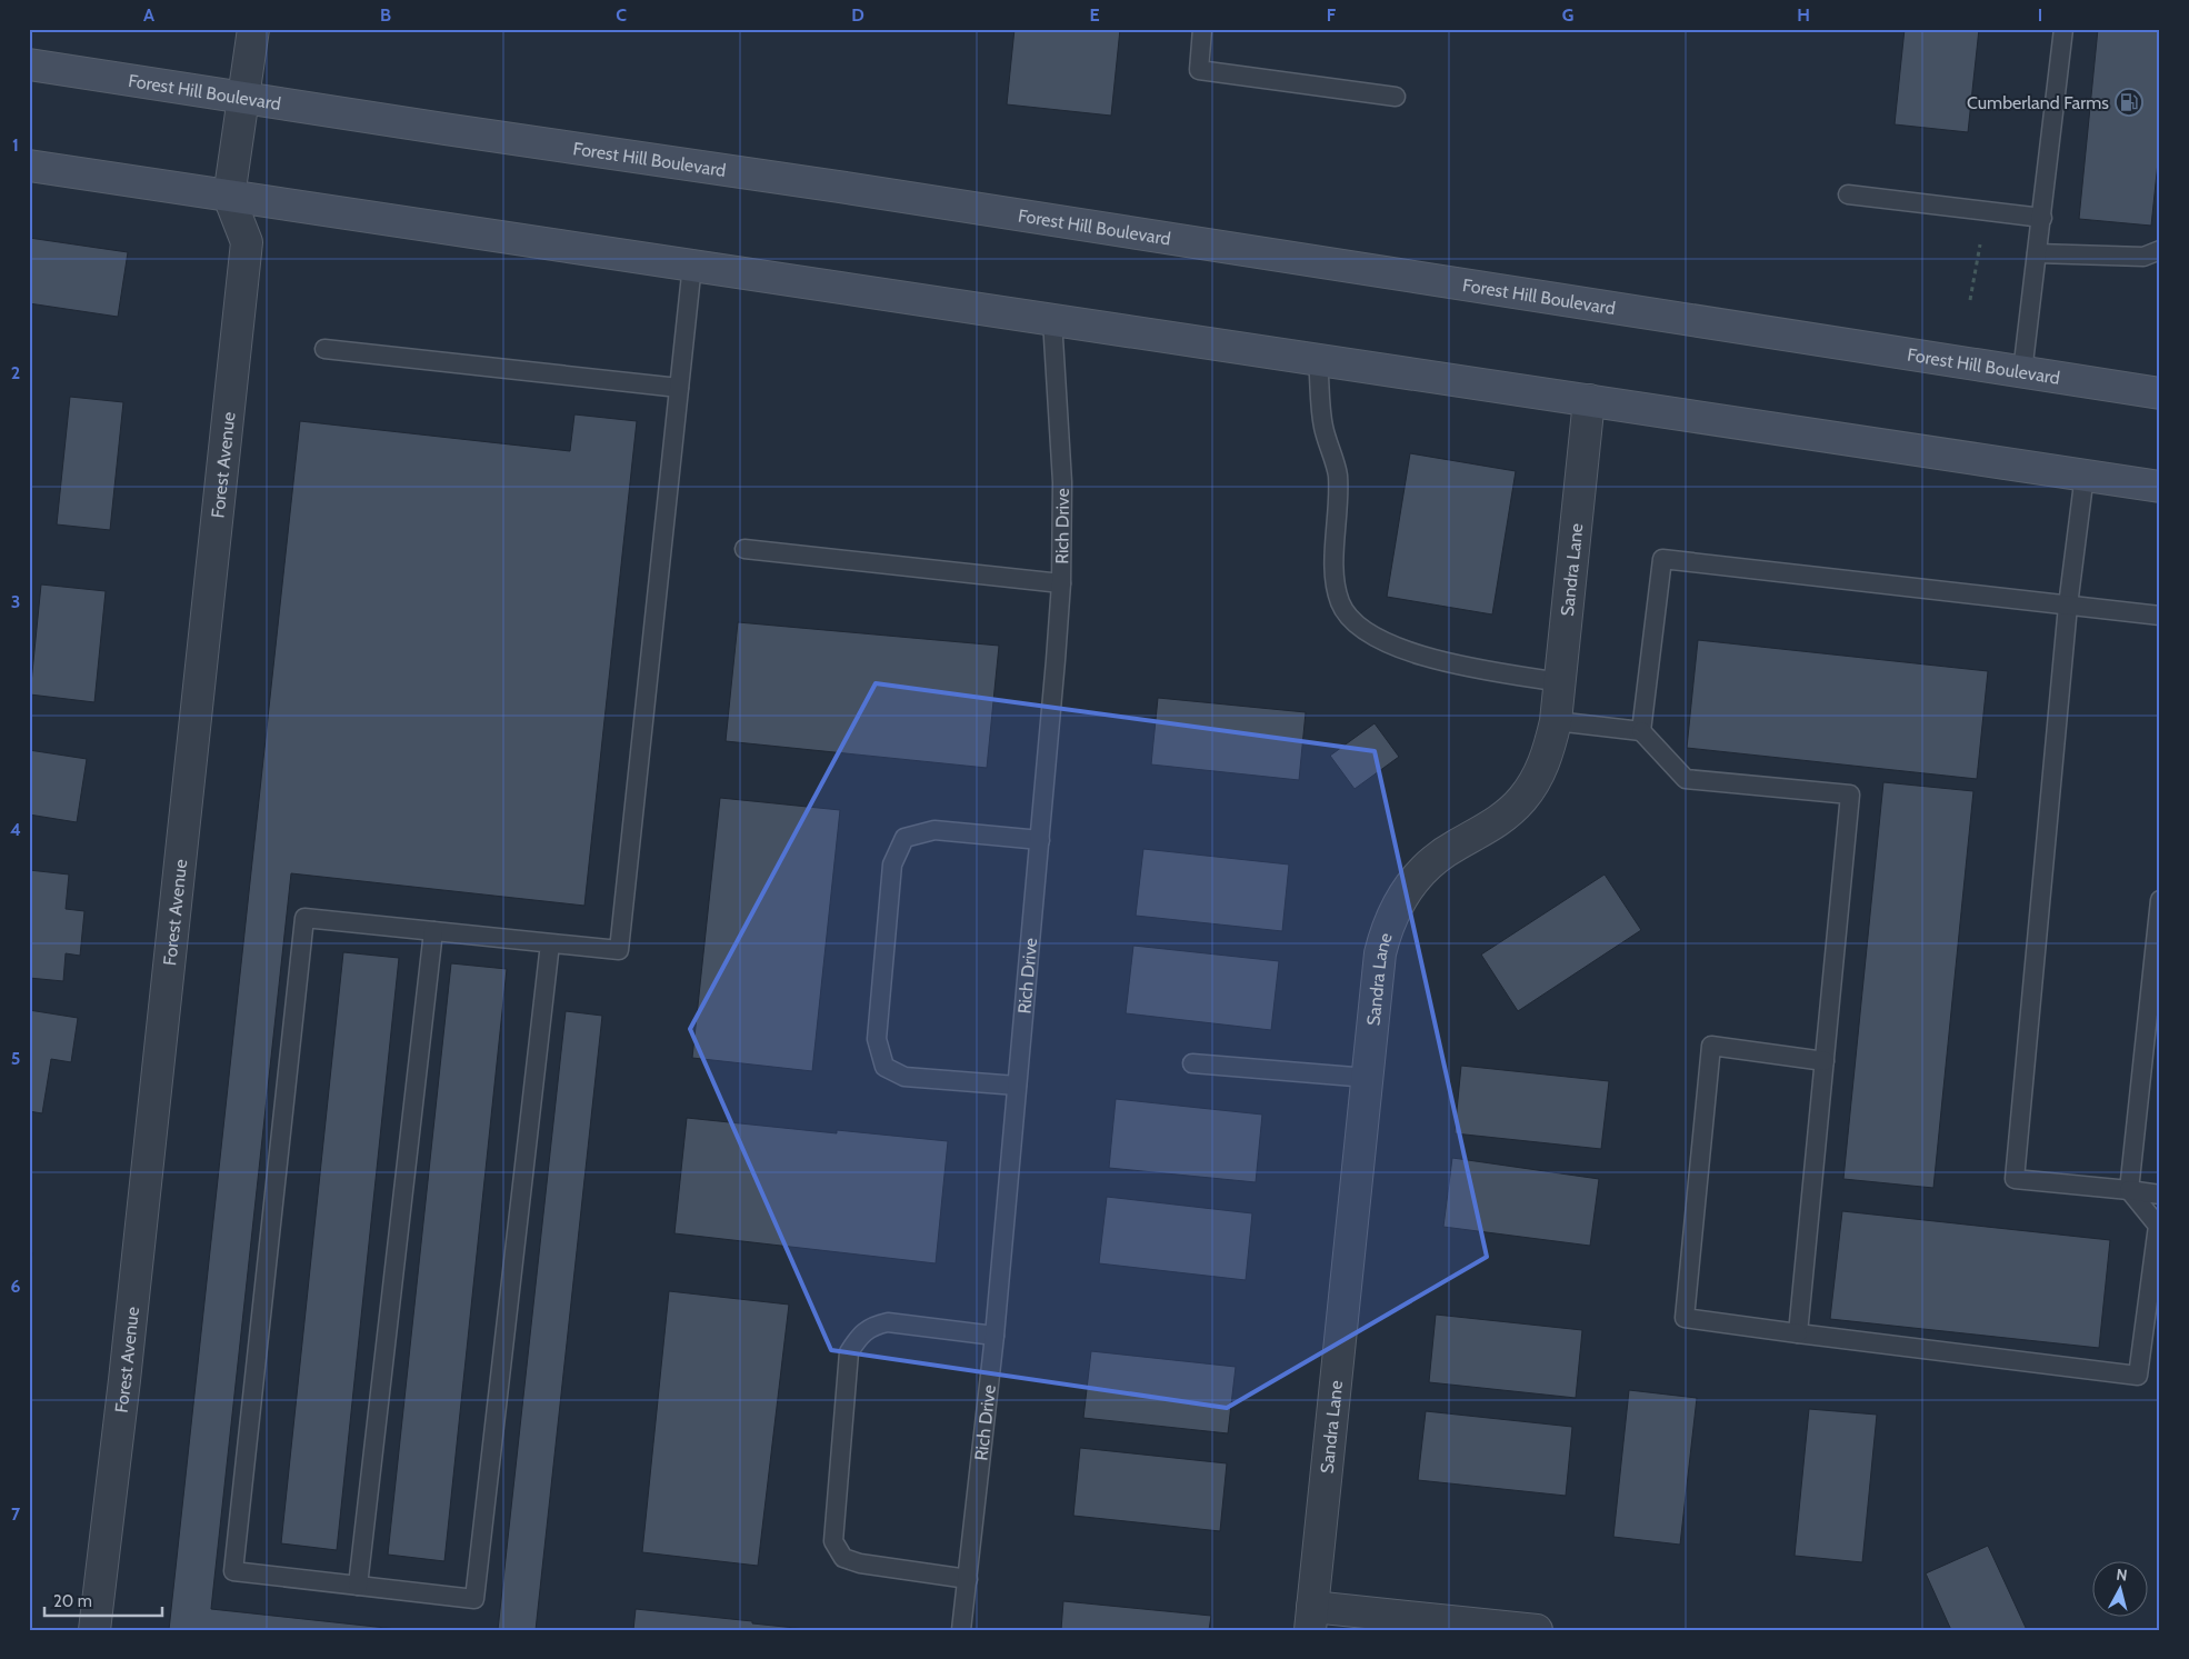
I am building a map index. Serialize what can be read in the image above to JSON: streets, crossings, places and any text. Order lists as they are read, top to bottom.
{
  "streets": {
    "main road": ["Forest Hill Boulevard"],
    "street": ["Forest Avenue", "Sandra Lane"],
    "lane": ["Rich Drive"]
  },
  "places": {
    "fuel station": ["Cumberland Farms"]
  },
  "scale_bar": "20 m",
  "north": "top",
  "grid": {
    "columns": [
      "A",
      "B",
      "C",
      "D",
      "E",
      "F",
      "G",
      "H",
      "I"
    ],
    "rows": [
      "1",
      "2",
      "3",
      "4",
      "5",
      "6",
      "7"
    ]
  }
}
